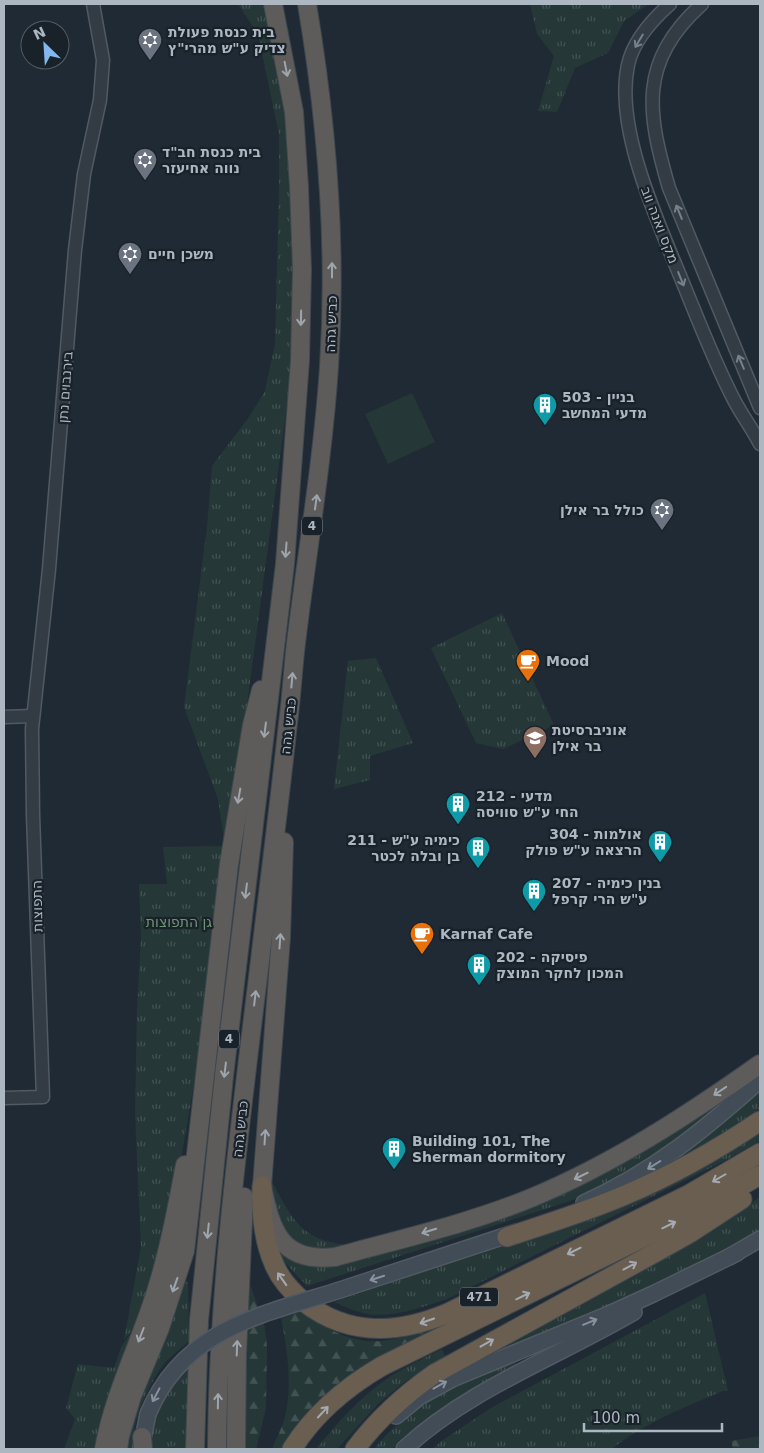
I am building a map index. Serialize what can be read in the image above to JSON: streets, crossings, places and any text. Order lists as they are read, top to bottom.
{
  "streets": {
    "highway": ["כביש גהה", "4", "471"],
    "street": ["מקס ואנה ווב", "בירנבוים נתן", "התפוצות"]
  },
  "crossings": [
    ["בירנבוים נתן", "התפוצות"]
  ],
  "parks": ["גן התפוצות"],
  "places": {
    "synagogue": [
      "בית כנסת פעולת צדיק ע\"ש מהרי\"ץ",
      "בית כנסת חב\"ד נווה אחיעזר",
      "משכן חיים",
      "כולל בר אילן"
    ],
    "building": [
      "503 - בניין מדעי המחשב",
      "212 - מדעי החי ע\"ש סוויסה",
      "304 - אולמות הרצאה ע\"ש פולק",
      "211 - כימיה ע\"ש בן ובלה לכטר",
      "207 - בנין כימיה ע\"ש הרי קרפל",
      "202 - פיסיקה המכון לחקר המוצק",
      "Building 101, The Sherman dormitory"
    ],
    "cafe": ["Mood", "Karnaf Cafe"],
    "school or university": ["אוניברסיטת בר אילן"]
  },
  "scale_bar": "100 m",
  "north": "top left"
}
